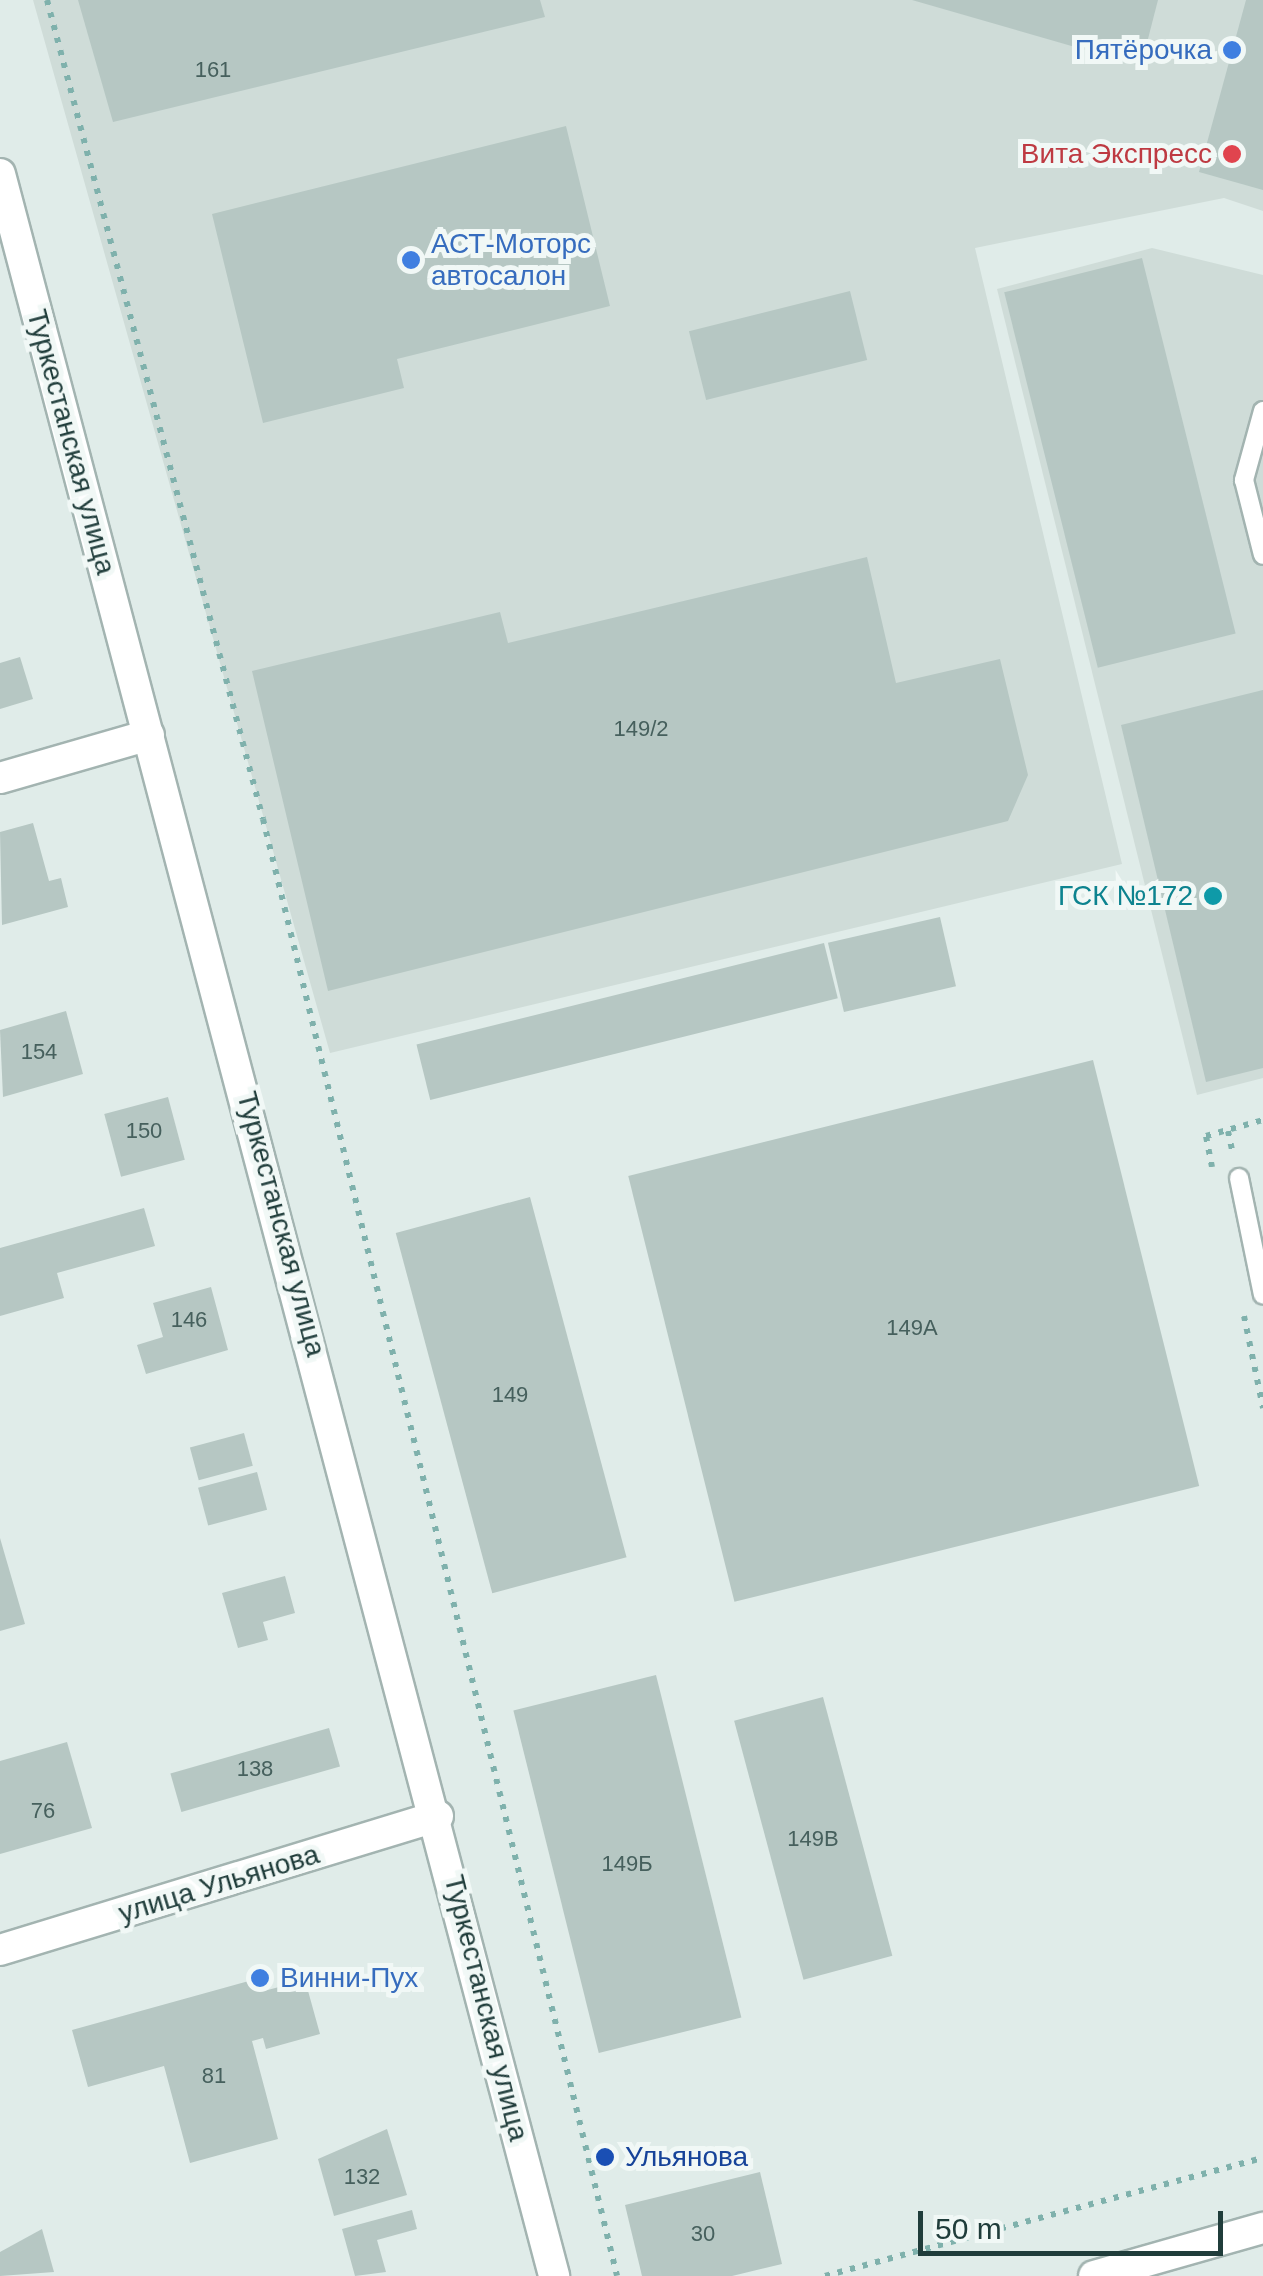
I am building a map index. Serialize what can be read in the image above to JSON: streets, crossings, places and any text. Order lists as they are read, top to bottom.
{
  "streets": {
    "main road": ["Туркестанская улица", "улица Ульянова"]
  },
  "crossings": [
    ["Туркестанская улица", "улица Ульянова"]
  ],
  "places": [
    "Пятёрочка",
    "Вита Экспресс",
    "АСТ-Моторс автосалон",
    "ГСК №172",
    "Винни-Пух",
    "Ульянова"
  ],
  "house_numbers": [
    "161",
    "149/2",
    "154",
    "150",
    "146",
    "149А",
    "149",
    "138",
    "76",
    "149В",
    "149Б",
    "81",
    "132",
    "30"
  ],
  "scale_bar": "50 m"
}
